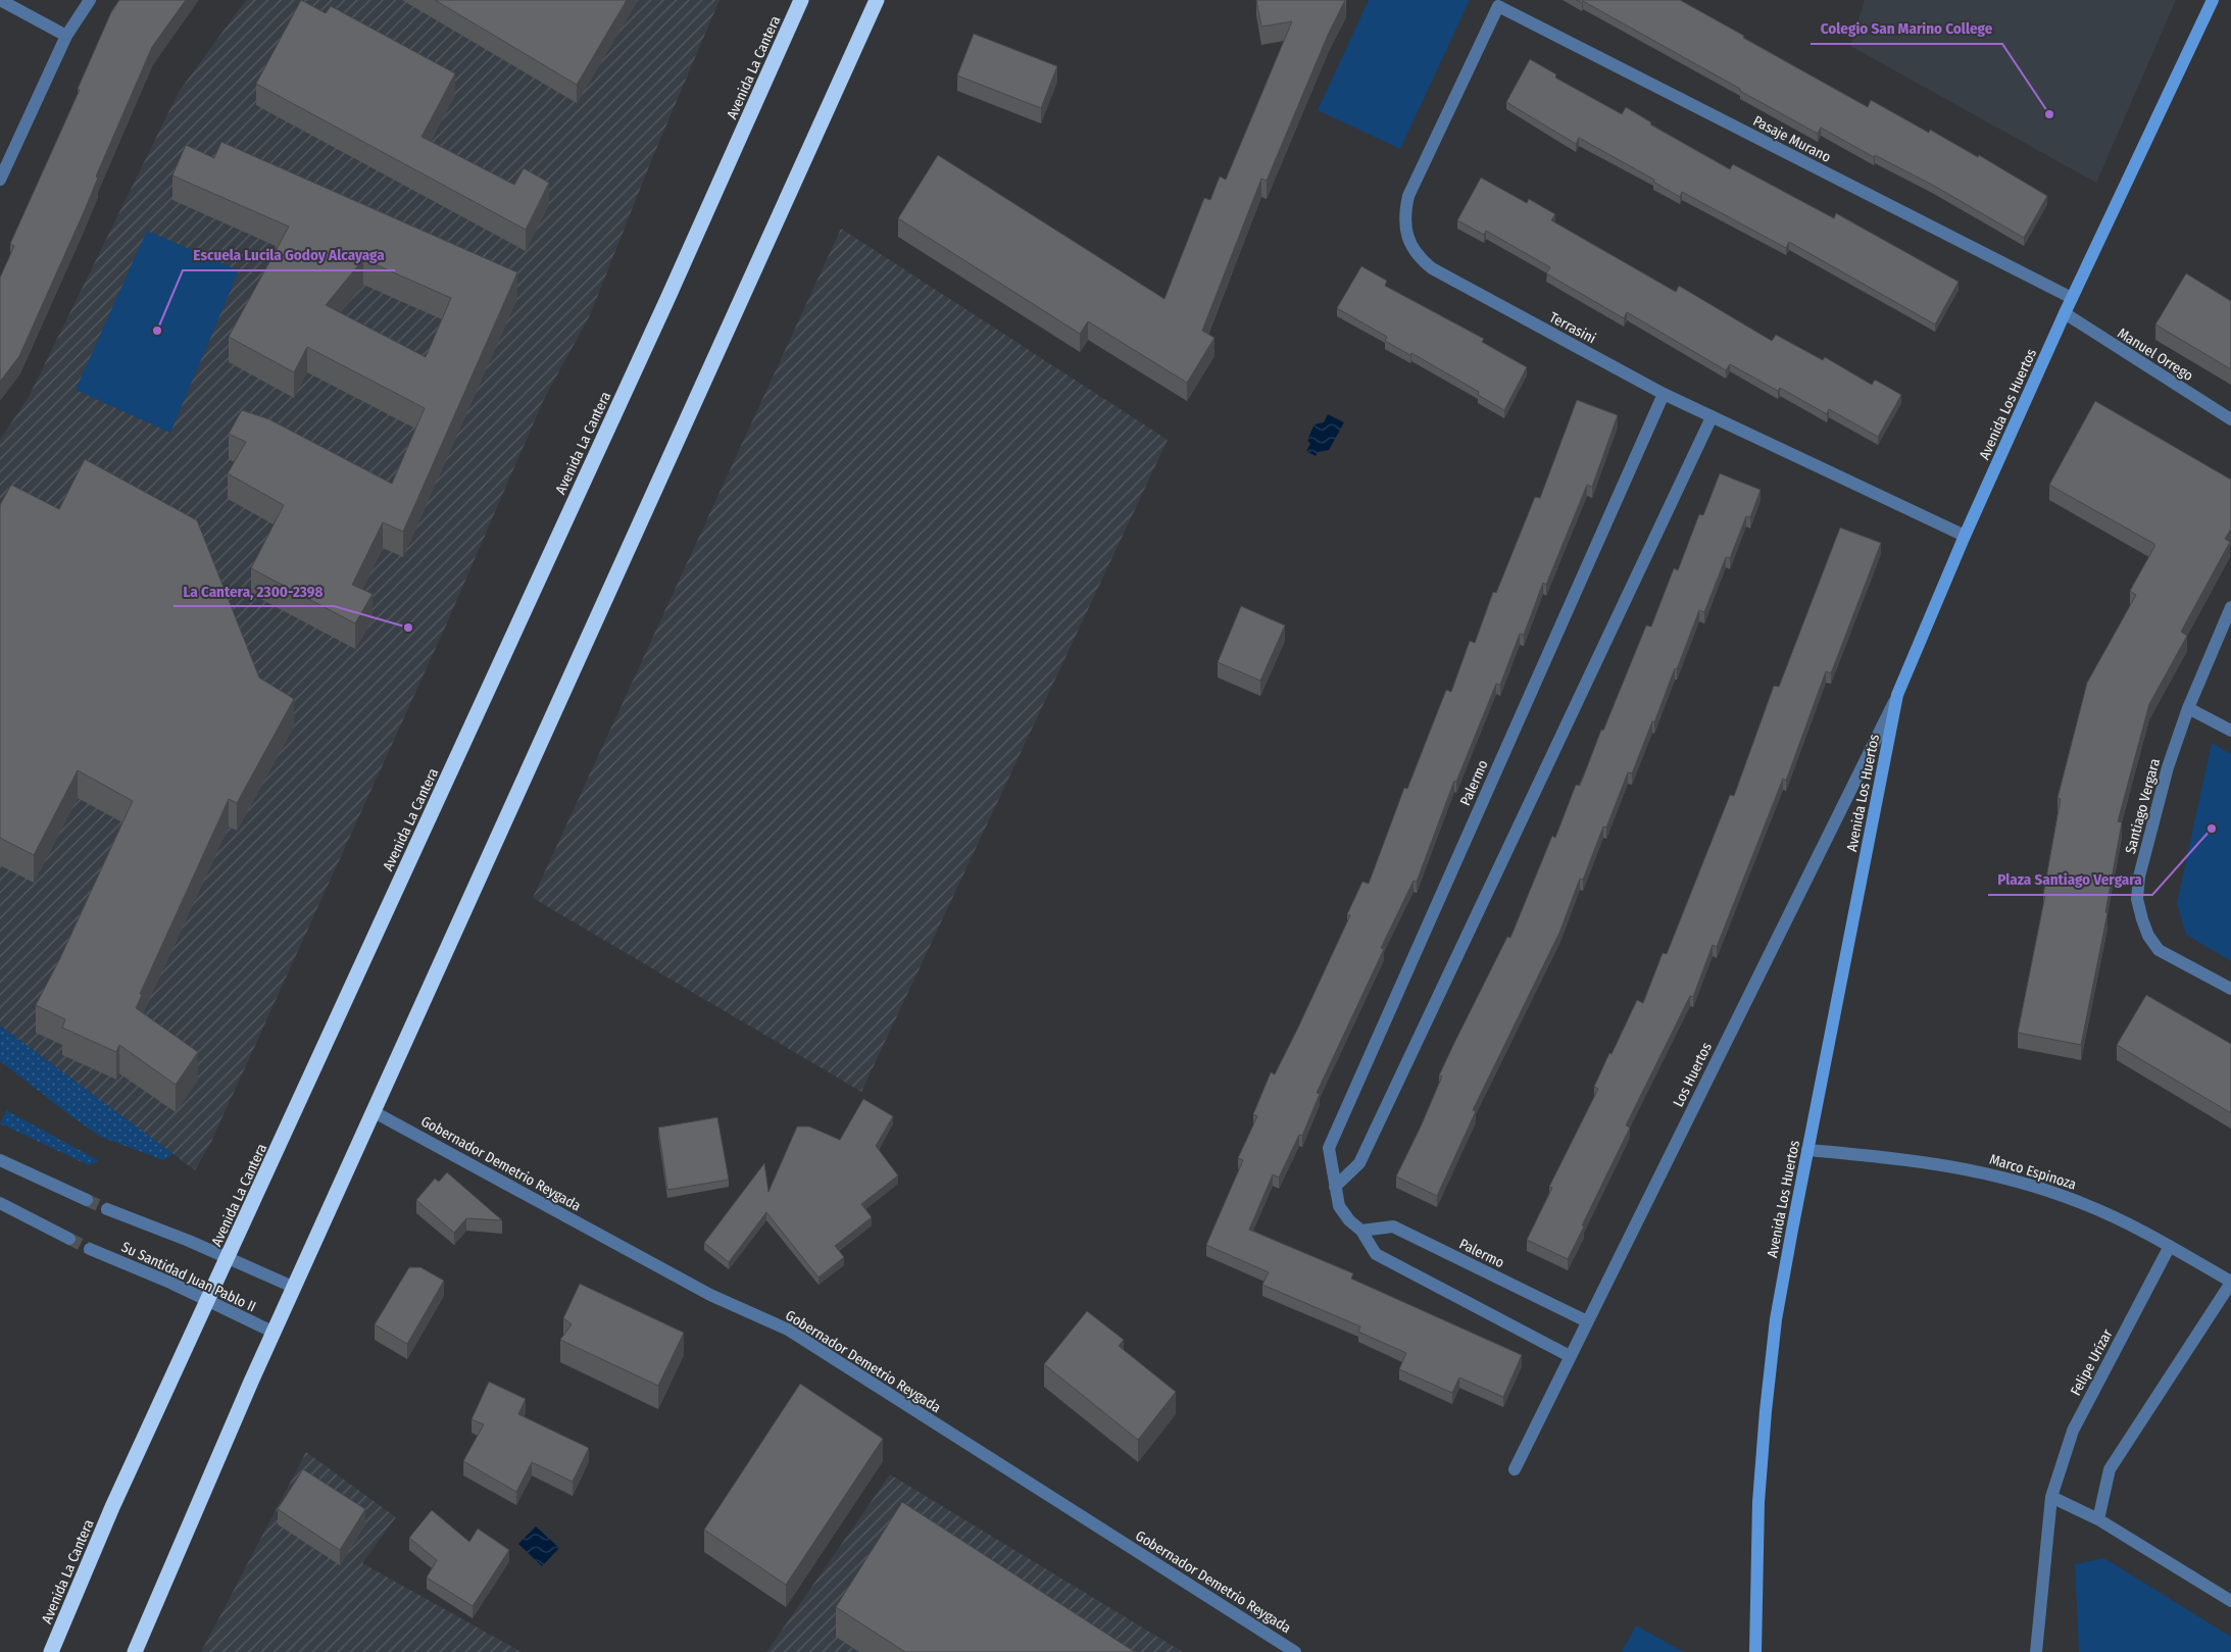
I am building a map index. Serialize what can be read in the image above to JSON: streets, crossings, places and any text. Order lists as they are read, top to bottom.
{
  "streets": {
    "highway": ["Avenida La Cantera"],
    "street": [
      "Pasaje Murano",
      "Terrasini",
      "Manuel Orrego",
      "Avenida Los Huertos",
      "Palermo",
      "Santiago Vergara",
      "Los Huertos",
      "Gobernador Demetrio Reygada",
      "Marco Espinoza",
      "Su Santidad Juan Pablo II",
      "Felipe Urízar"
    ]
  },
  "crossings": [
    ["Avenida La Cantera", "Su Santidad Juan Pablo II"],
    ["Pasaje Murano", "Terrasini"],
    ["Pasaje Murano", "Avenida Los Huertos"],
    ["Terrasini", "Avenida Los Huertos"],
    ["Terrasini", "Palermo"],
    ["Manuel Orrego", "Avenida Los Huertos"],
    ["Avenida Los Huertos", "Los Huertos"],
    ["Avenida Los Huertos", "Marco Espinoza"],
    ["Palermo", "Los Huertos"],
    ["Marco Espinoza", "Felipe Urízar"]
  ],
  "places": [
    "Colegio San Marino College",
    "Escuela Lucila Godoy Alcayaga",
    "La Cantera, 2300-2398",
    "Plaza Santiago Vergara"
  ]
}
